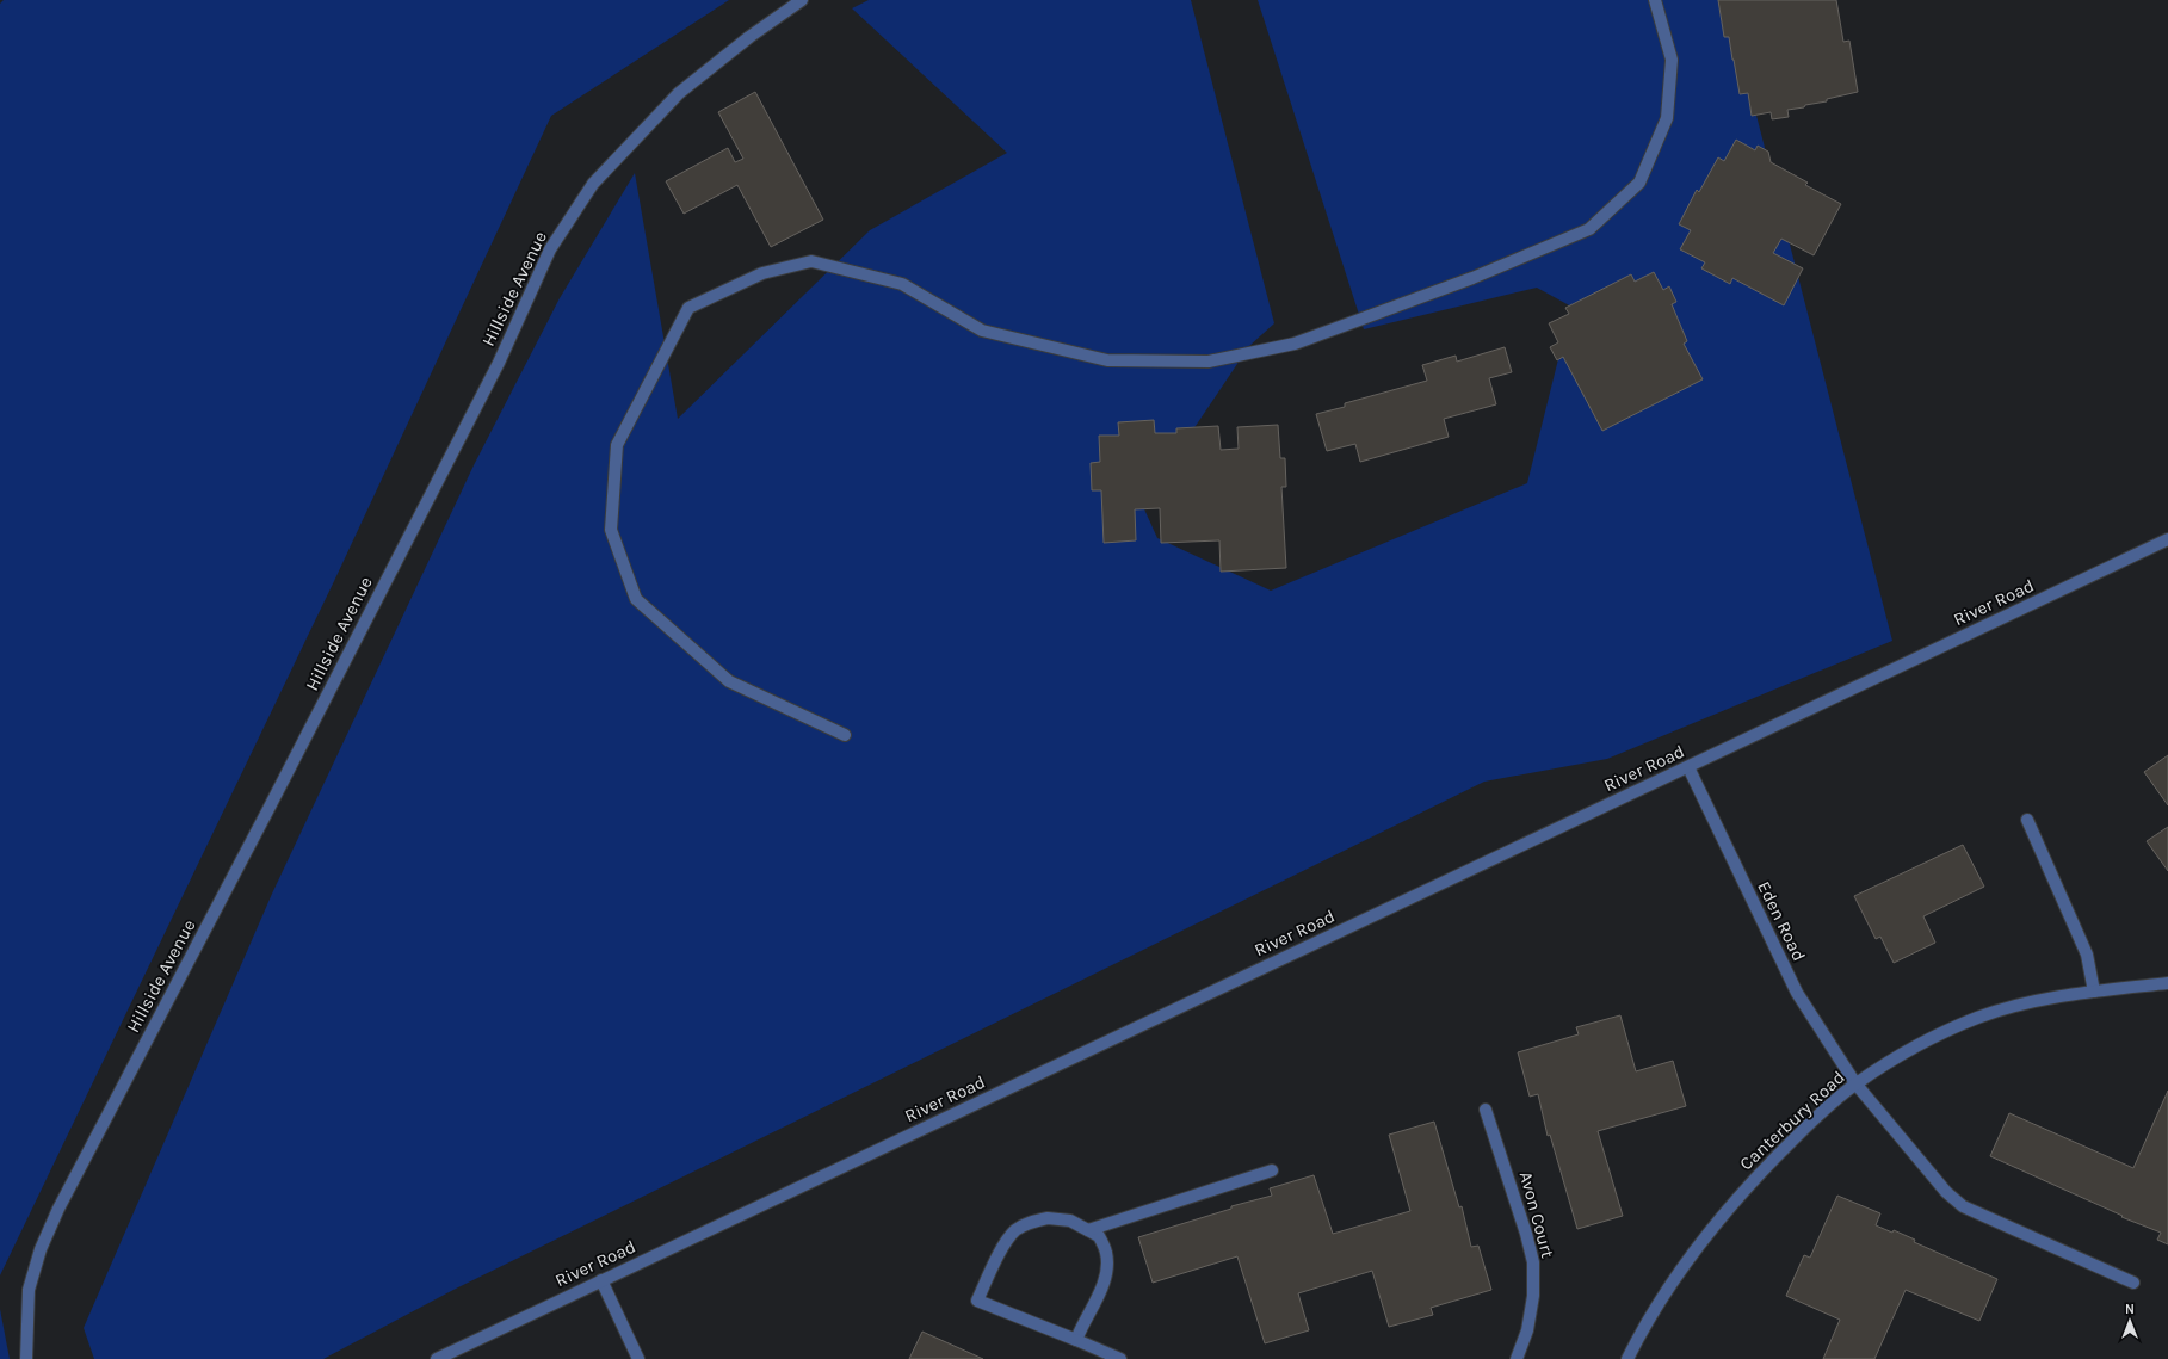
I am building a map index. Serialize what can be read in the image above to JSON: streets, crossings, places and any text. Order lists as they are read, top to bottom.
{
  "streets": {
    "street": [
      "Hillside Avenue",
      "River Road",
      "Eden Road",
      "Canterbury Road",
      "Avon Court"
    ]
  },
  "crossings": [
    ["River Road", "Eden Road"],
    ["Eden Road", "Canterbury Road"]
  ],
  "north": "top"
}
